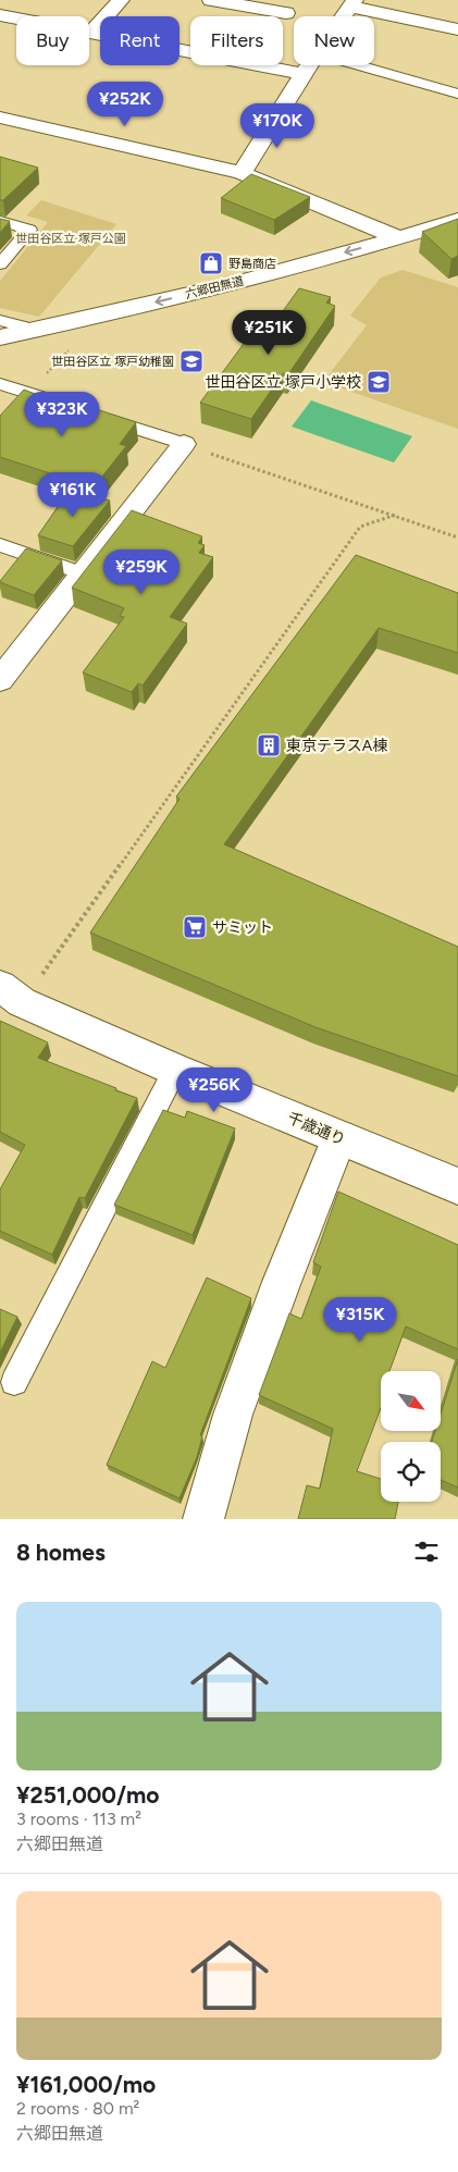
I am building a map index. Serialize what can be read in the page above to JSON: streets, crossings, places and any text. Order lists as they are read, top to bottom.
{
  "streets": {
    "street": ["六郷田無道", "千歳通り"]
  },
  "parks": ["世田谷区立 塚戸公園"],
  "places": {
    "shop": ["野島商店"],
    "school or university": ["世田谷区立 塚戸幼稚園", "世田谷区立 塚戸小学校"],
    "building": ["東京テラスA棟"],
    "supermarket": ["サミット"]
  },
  "north": "bottom right",
  "page": {
    "chip": [
      "Buy",
      "Rent",
      "Filters",
      "New"
    ],
    "price": [
      "¥252K",
      "¥170K",
      "¥251K",
      "¥323K",
      "¥161K",
      "¥259K",
      "¥256K",
      "¥315K"
    ],
    "heading": "8 homes",
    "list": [
      {
        "name": "¥251,000/mo",
        "note": "3 rooms · 113 m² · 六郷田無道"
      },
      {
        "name": "¥161,000/mo",
        "note": "2 rooms · 80 m² · 六郷田無道"
      }
    ]
  }
}
